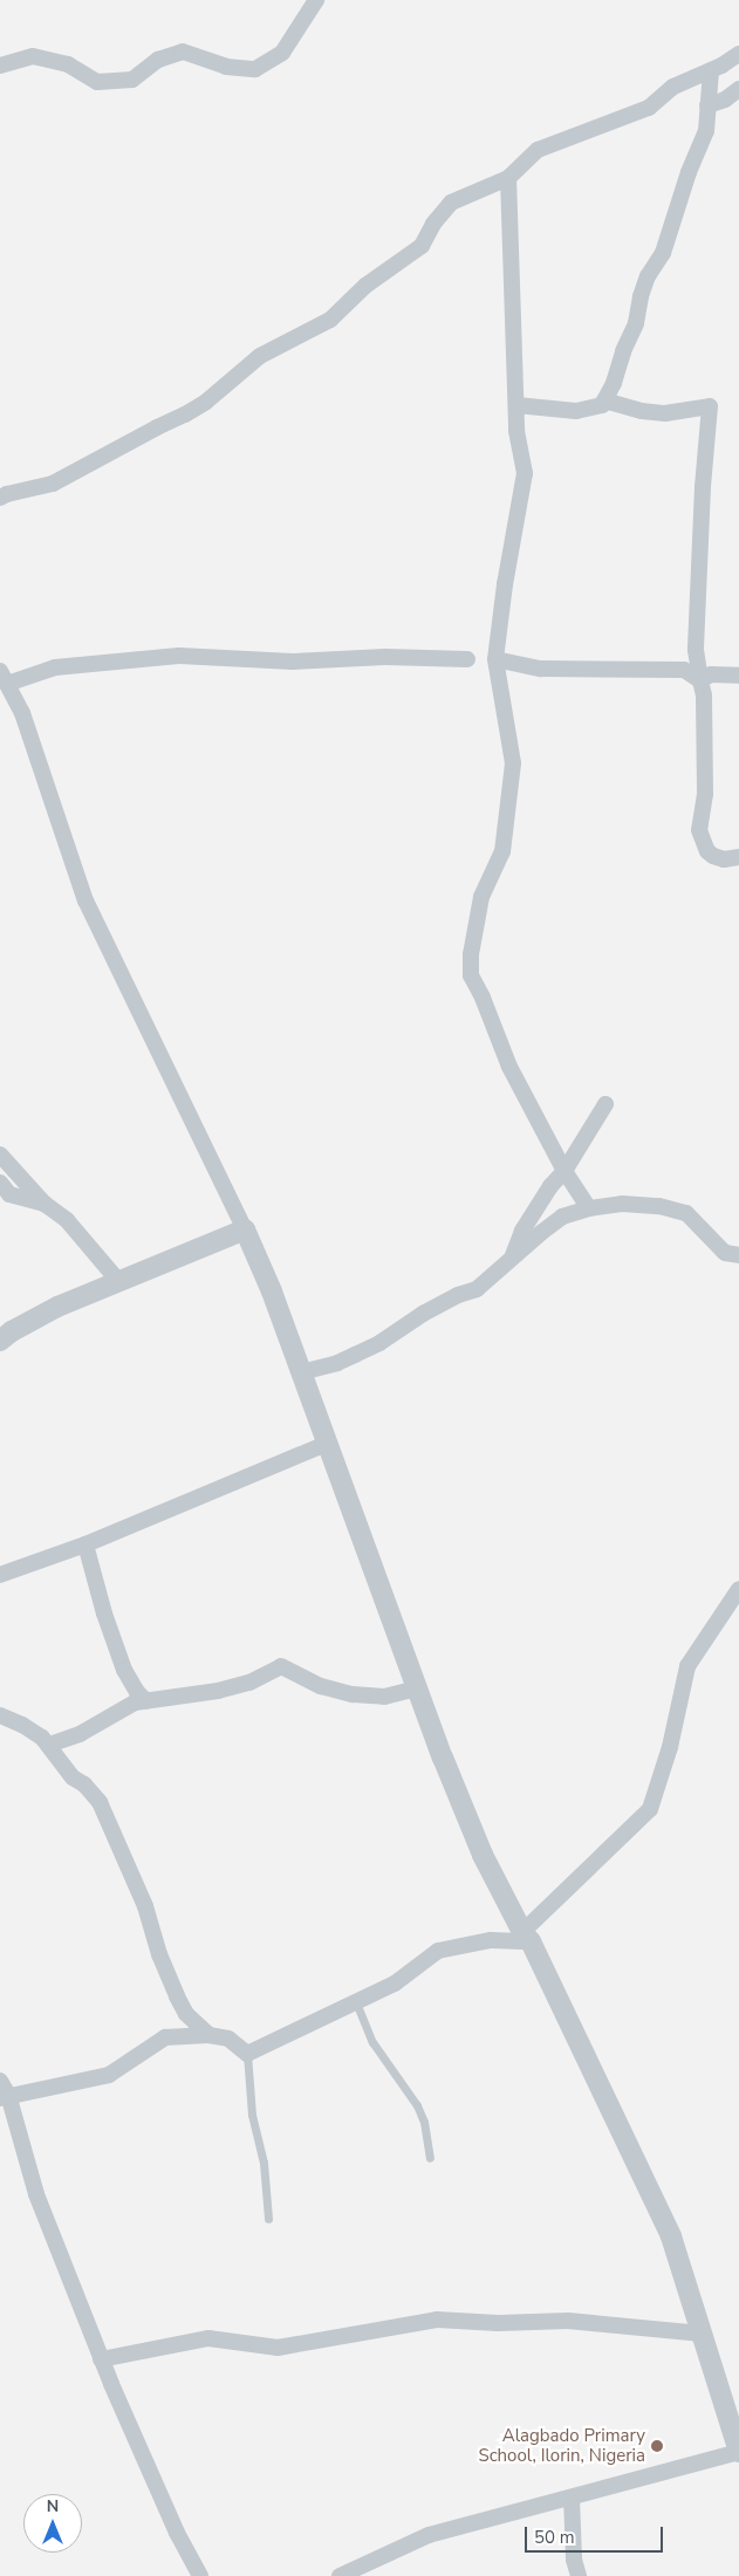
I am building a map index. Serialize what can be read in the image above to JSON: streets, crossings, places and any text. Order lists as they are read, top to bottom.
{
  "places": ["Alagbado Primary School, Ilorin, Nigeria"],
  "scale_bar": "50 m",
  "north": "top"
}
